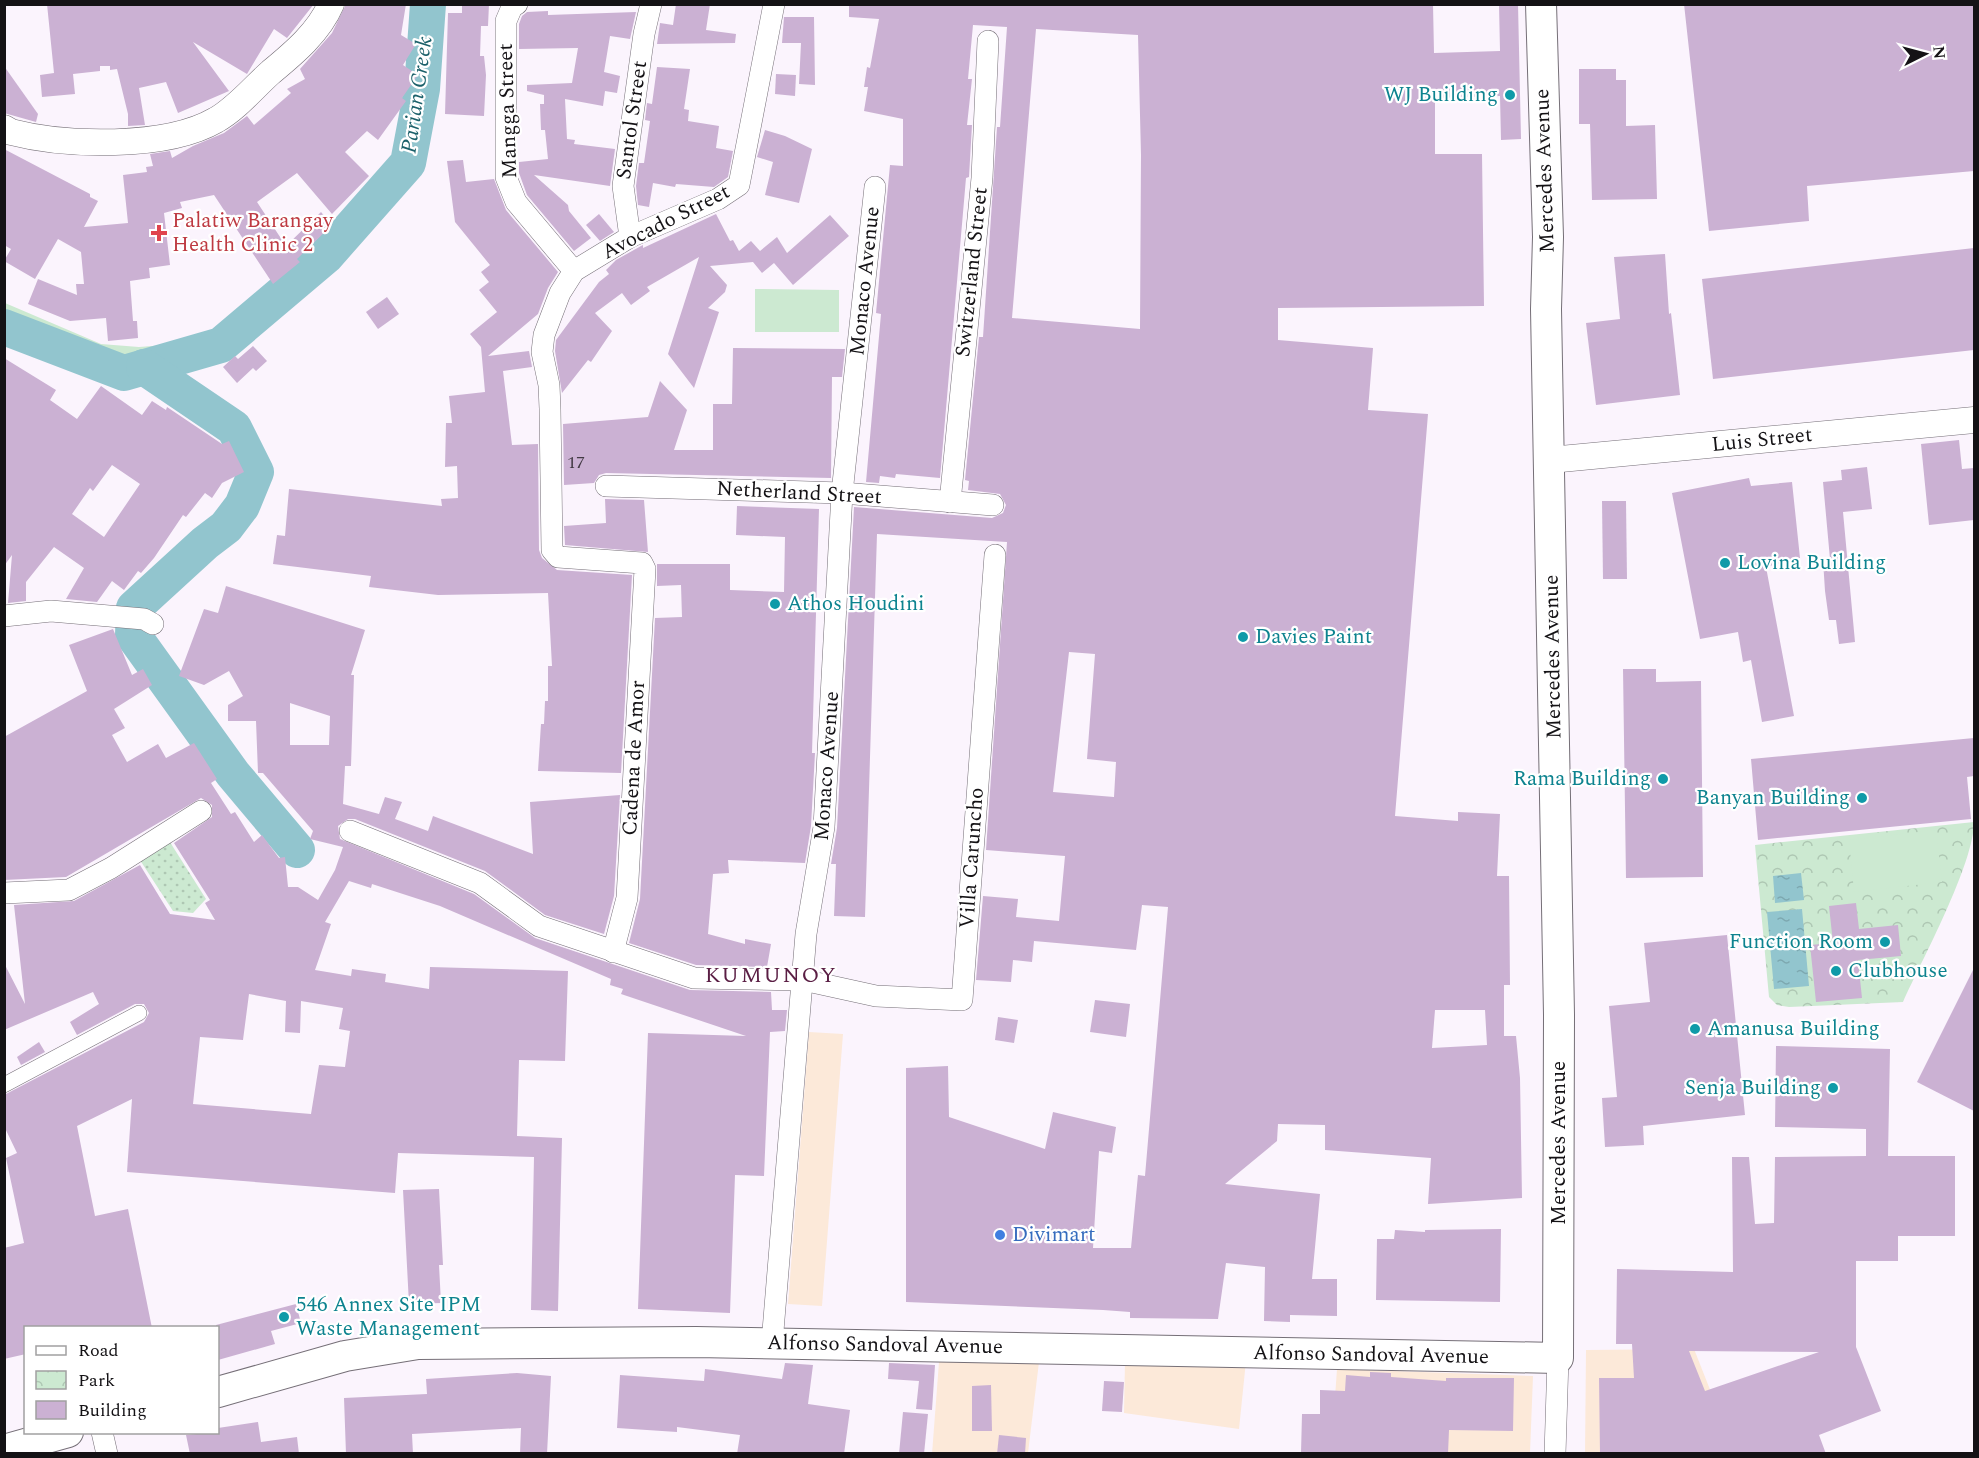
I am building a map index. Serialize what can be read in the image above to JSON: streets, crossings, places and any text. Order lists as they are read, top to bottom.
{
  "streets": {
    "main road": ["Mercedes Avenue", "Alfonso Sandoval Avenue"],
    "street": [
      "Mangga Street",
      "Santol Street",
      "Avocado Street",
      "Switzerland Street",
      "Monaco Avenue",
      "Luis Street",
      "Netherland Street",
      "Cadena de Amor",
      "Villa Caruncho"
    ]
  },
  "crossings": [
    ["Mangga Street", "Avocado Street"],
    ["Mangga Street", "Cadena de Amor"],
    ["Santol Street", "Avocado Street"],
    ["Mercedes Avenue", "Luis Street"],
    ["Mercedes Avenue", "Alfonso Sandoval Avenue"],
    ["Avocado Street", "Cadena de Amor"],
    ["Switzerland Street", "Netherland Street"],
    ["Monaco Avenue", "Netherland Street"],
    ["Monaco Avenue", "Villa Caruncho"],
    ["Monaco Avenue", "Alfonso Sandoval Avenue"]
  ],
  "districts": ["KUMUNOY"],
  "water": ["Parian Creek"],
  "places": {
    "other": [
      "WJ Building",
      "Lovina Building",
      "Athos Houdini",
      "Davies Paint",
      "Rama Building",
      "Banyan Building",
      "Function Room",
      "Clubhouse",
      "Amanusa Building",
      "Senja Building",
      "Divimart",
      "546 Annex Site IPM Waste Management"
    ],
    "health": ["Palatiw Barangay Health Clinic 2"]
  },
  "house_numbers": ["17"],
  "legend": ["Road", "Park", "Building"],
  "north": "right"
}
